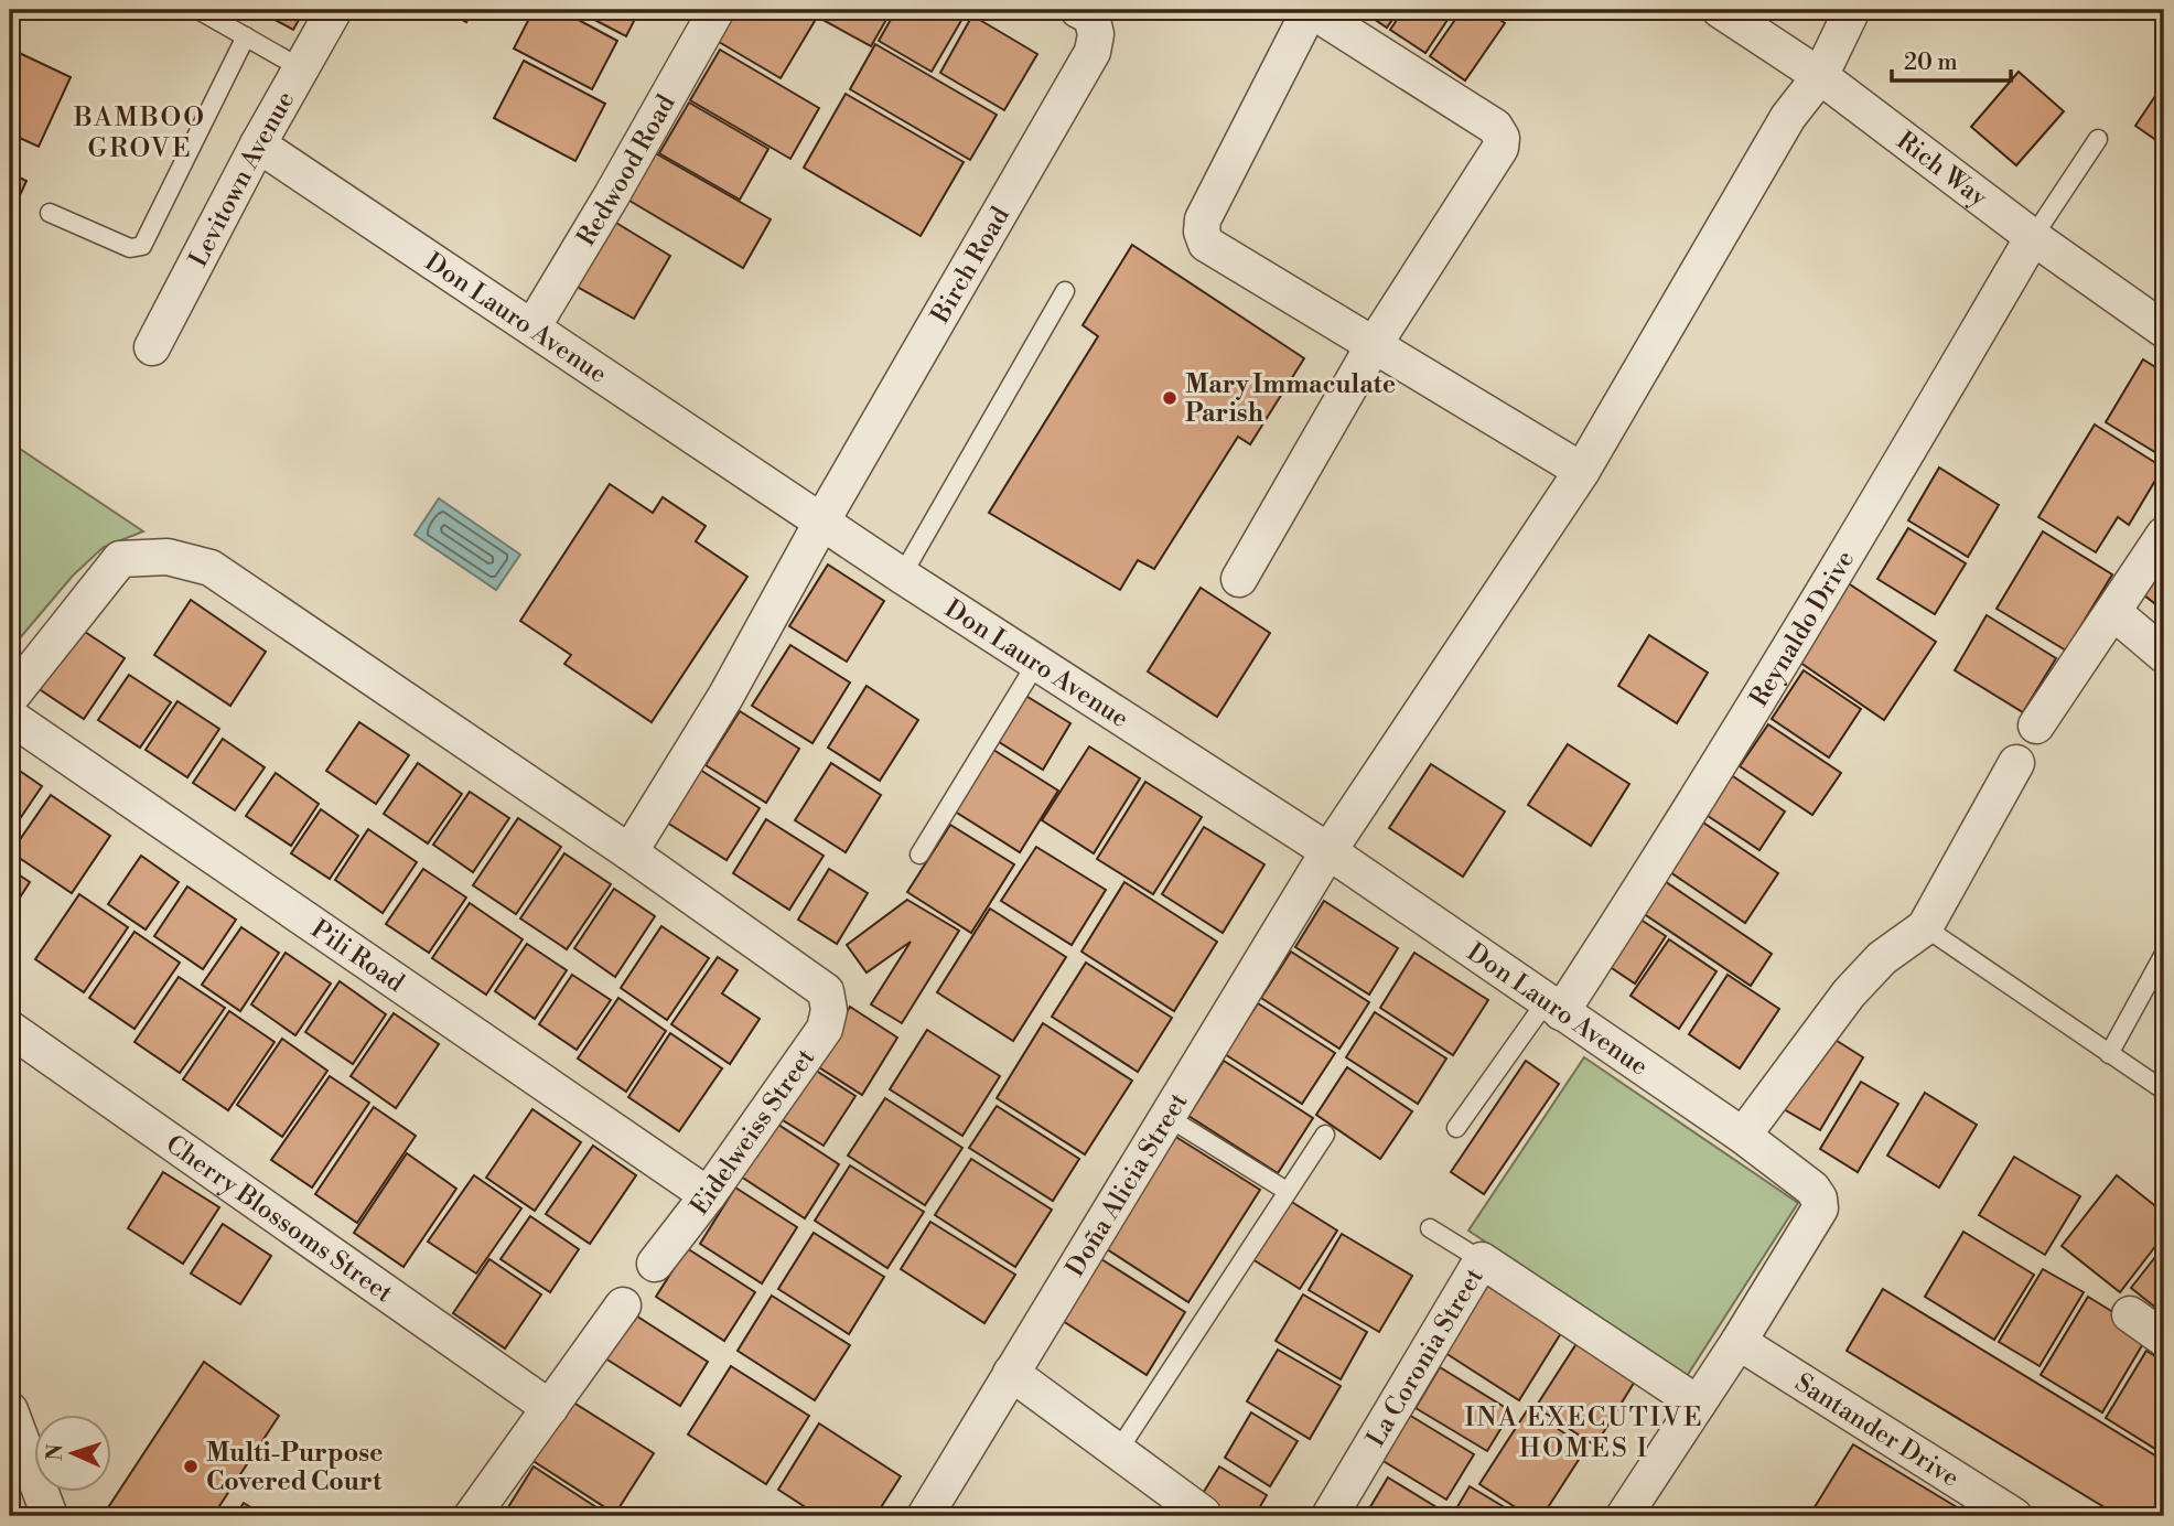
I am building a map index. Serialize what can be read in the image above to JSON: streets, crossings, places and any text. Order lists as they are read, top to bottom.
{
  "streets": {
    "street": [
      "Redwood Road",
      "Rich Way",
      "Levitown Avenue",
      "Birch Road",
      "Don Lauro Avenue",
      "Reynaldo Drive",
      "Pili Road",
      "Eidelweiss Street",
      "Doña Alicia Street",
      "Cherry Blossoms Street",
      "La Coronia Street",
      "Santander Drive"
    ]
  },
  "crossings": [
    ["Redwood Road", "Don Lauro Avenue"],
    ["Rich Way", "Reynaldo Drive"],
    ["Rich Way", "Doña Alicia Street"],
    ["Levitown Avenue", "Don Lauro Avenue"],
    ["Birch Road", "Don Lauro Avenue"],
    ["Don Lauro Avenue", "Reynaldo Drive"],
    ["Don Lauro Avenue", "Doña Alicia Street"],
    ["Don Lauro Avenue", "Santander Drive"],
    ["Pili Road", "Eidelweiss Street"]
  ],
  "districts": ["BAMBOO GROVE", "INA EXECUTIVE HOMES I"],
  "places": ["Mary Immaculate Parish", "Multi-Purpose Covered Court"],
  "scale_bar": "20 m",
  "north": "left"
}
